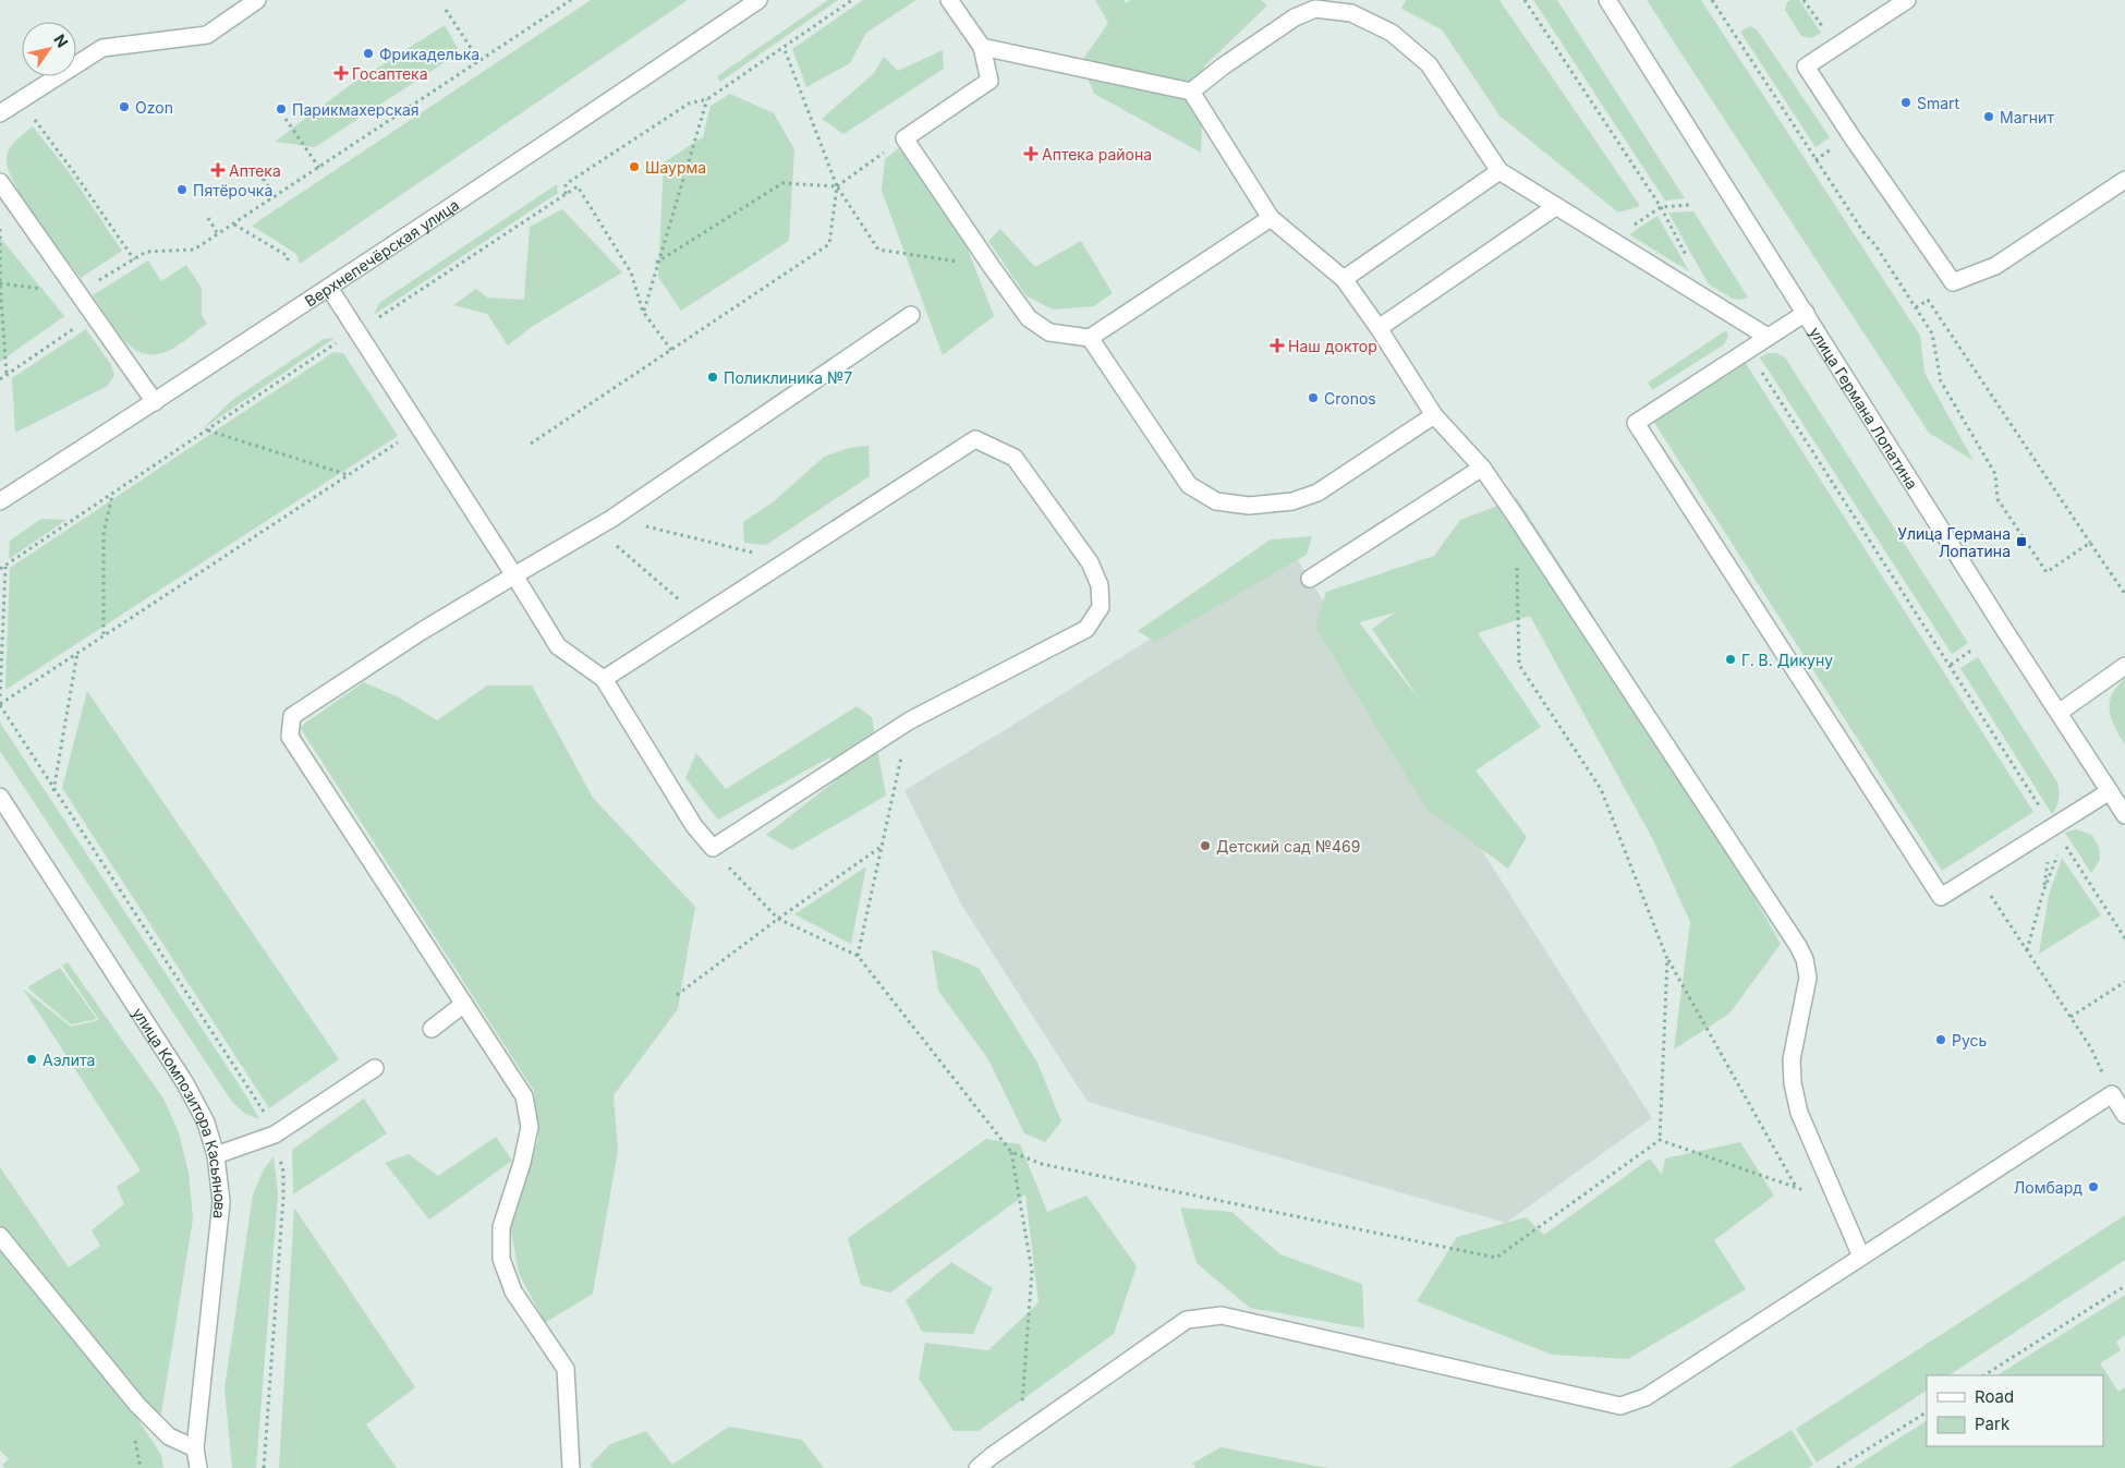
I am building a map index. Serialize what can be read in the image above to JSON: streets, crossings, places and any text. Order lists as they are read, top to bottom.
{
  "streets": {
    "street": ["Верхнепечёрская улица", "улица Германа Лопатина", "улица Композитора Касьянова"]
  },
  "places": {
    "other": [
      "Фрикаделька",
      "Smart",
      "Ozon",
      "Парикмахерская",
      "Магнит",
      "Шаурма",
      "Пятёрочка",
      "Поликлиника №7",
      "Cronos",
      "Г. В. Дикуну",
      "Детский сад №469",
      "Русь",
      "Аэлита",
      "Ломбард"
    ],
    "health": [
      "Госаптека",
      "Аптека района",
      "Аптека",
      "Наш доктор"
    ],
    "transit": ["Улица Германа Лопатина"]
  },
  "legend": ["Road", "Park"],
  "north": "top right"
}
